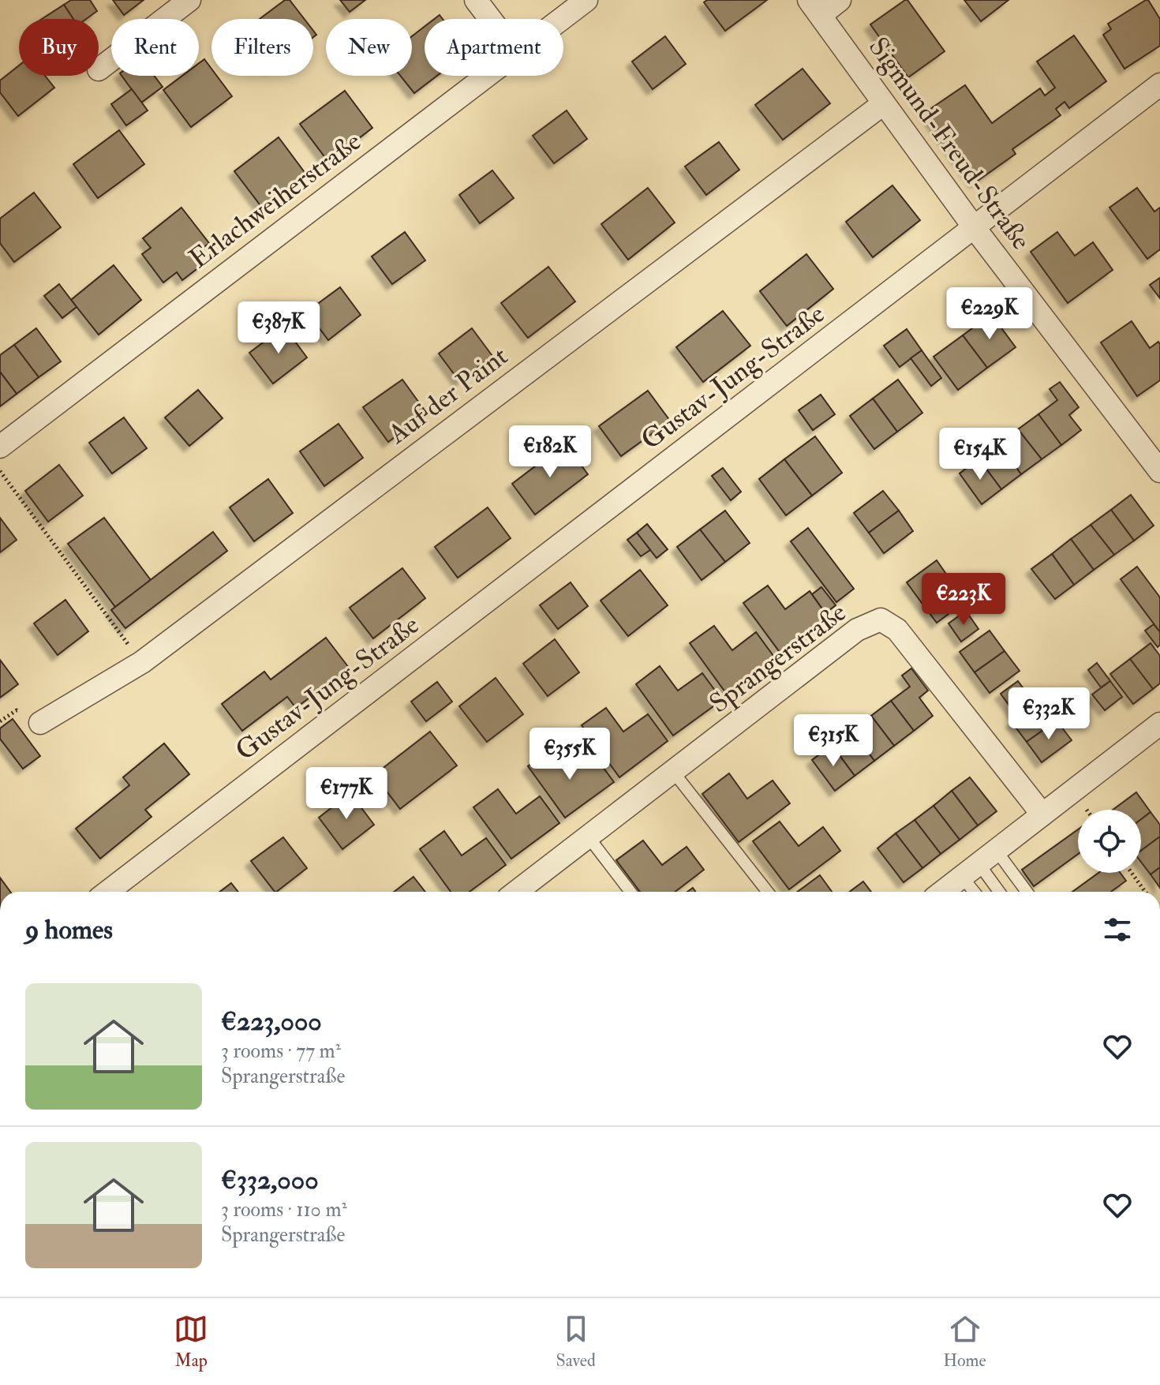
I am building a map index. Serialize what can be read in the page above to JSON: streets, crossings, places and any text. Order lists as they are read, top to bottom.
{
  "streets": {
    "street": [
      "Sigmund-Freud-Straße",
      "Erlachweiherstraße",
      "Gustav-Jung-Straße",
      "Auf der Paint",
      "Sprangerstraße"
    ]
  },
  "crossings": [
    ["Sigmund-Freud-Straße", "Gustav-Jung-Straße"],
    ["Sigmund-Freud-Straße", "Auf der Paint"]
  ],
  "page": {
    "chip": [
      "Buy",
      "Rent",
      "Filters",
      "New",
      "Apartment"
    ],
    "price": [
      "€229K",
      "€387K",
      "€182K",
      "€154K",
      "€223K",
      "€332K",
      "€315K",
      "€355K",
      "€177K"
    ],
    "heading": "9 homes",
    "list": [
      {
        "name": "€223,000",
        "note": "3 rooms · 77 m² · Sprangerstraße"
      },
      {
        "name": "€332,000",
        "note": "3 rooms · 110 m² · Sprangerstraße"
      }
    ],
    "tabs": ["Map", "Saved", "Home"]
  }
}
